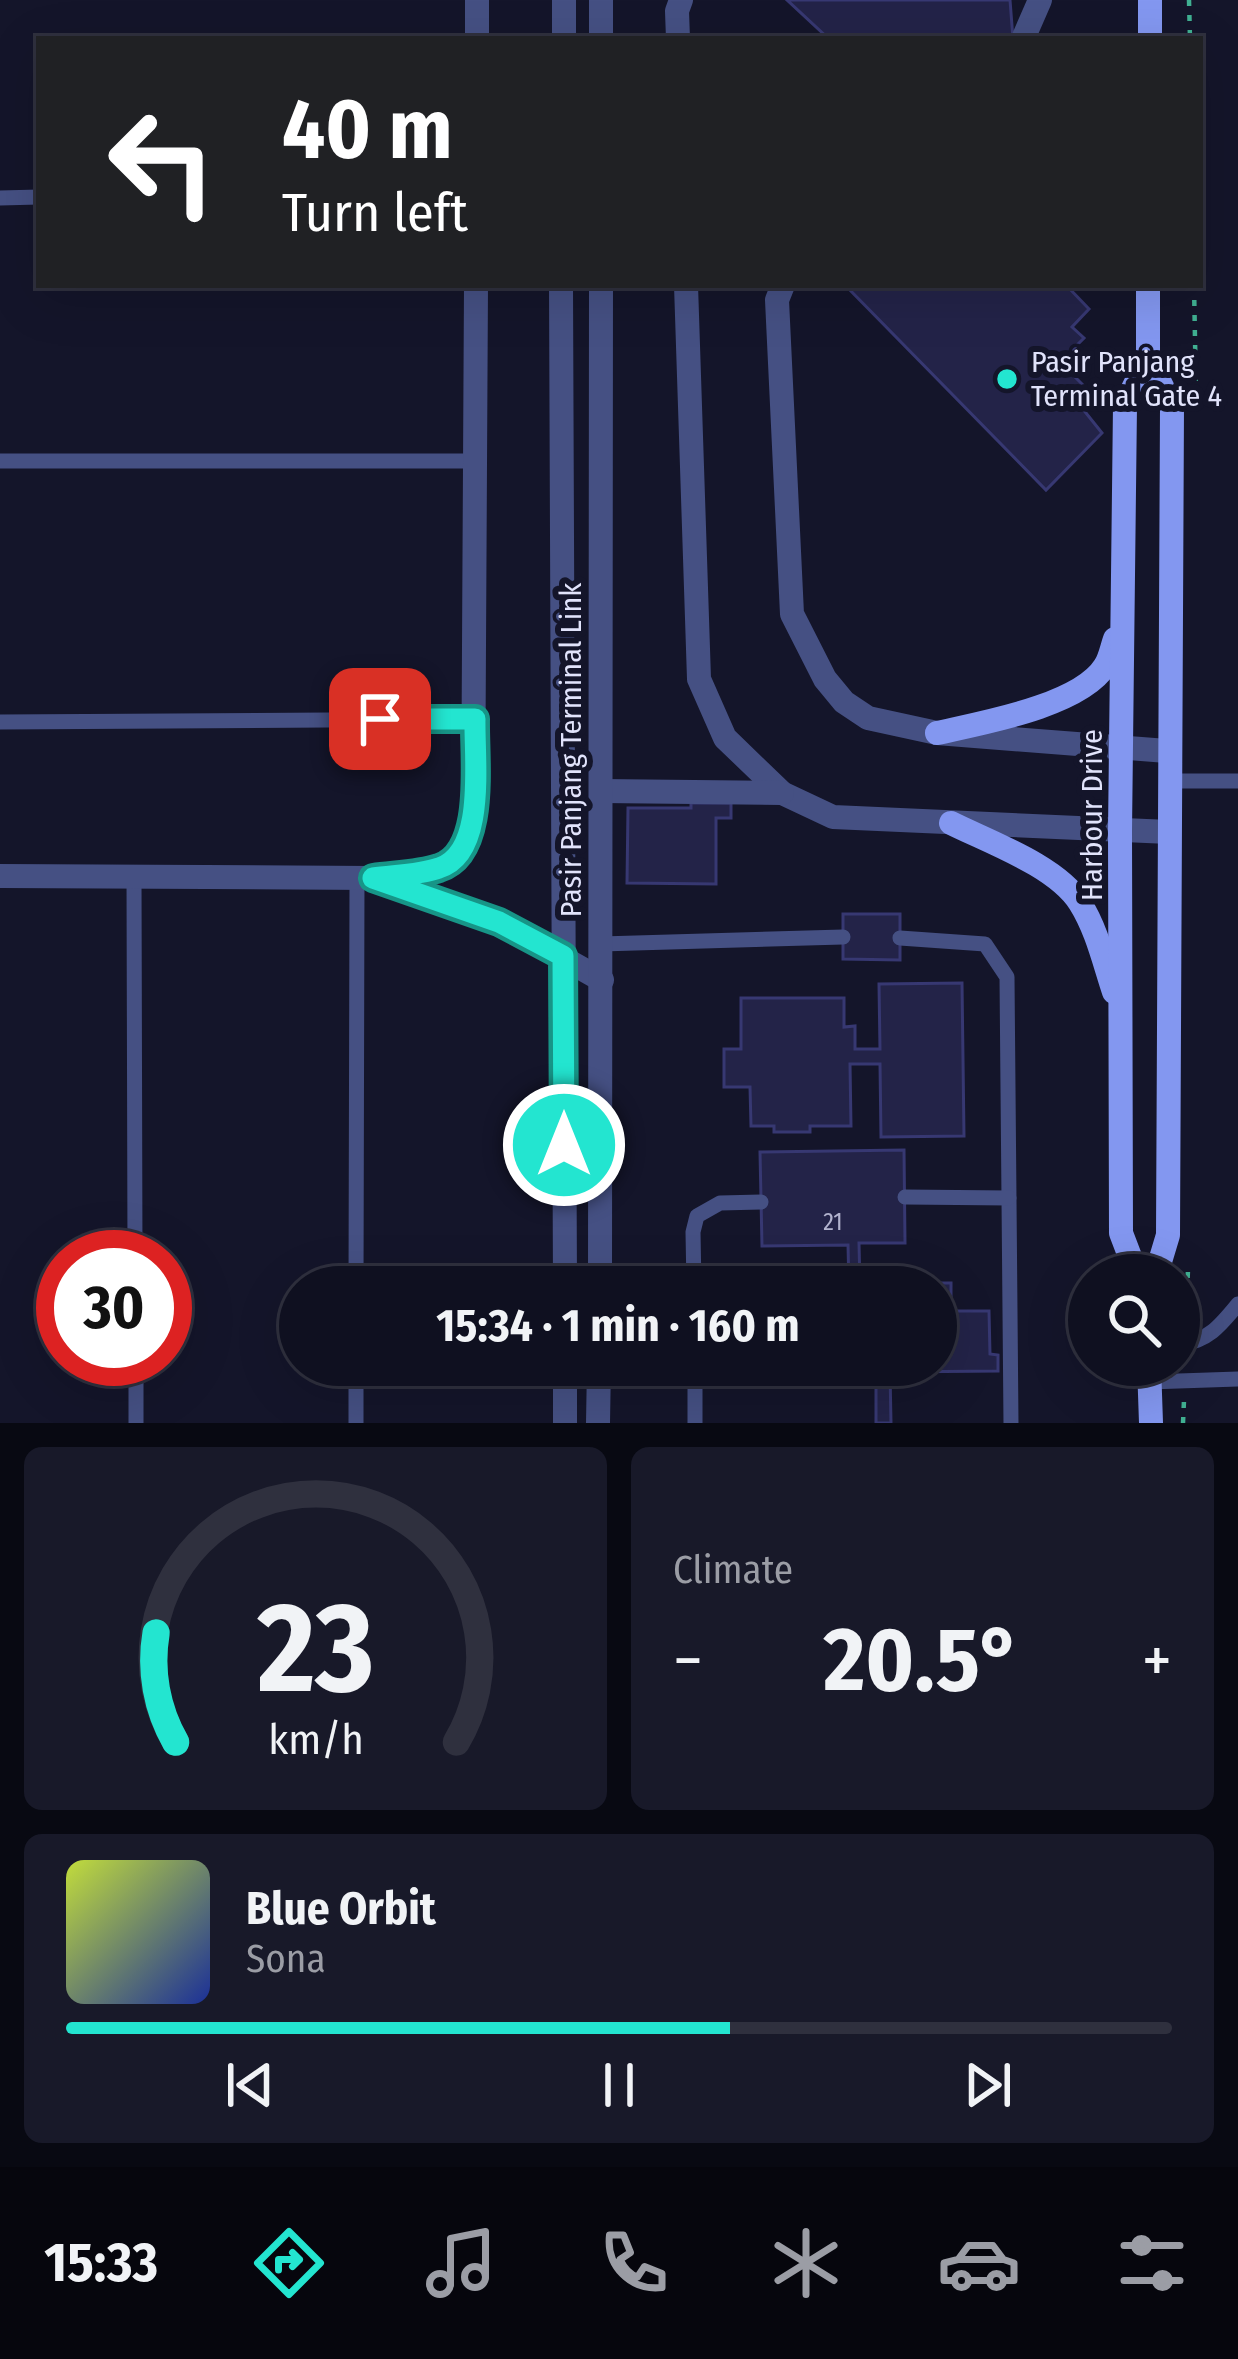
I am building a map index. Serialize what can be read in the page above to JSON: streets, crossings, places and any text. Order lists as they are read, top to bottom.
{
  "streets": {
    "main road": ["Harbour Drive"],
    "street": ["Pasir Panjang Terminal Link"]
  },
  "places": ["Pasir Panjang Terminal Gate 4"],
  "house_numbers": ["21"],
  "page": {
    "turn": ["40 m", "Turn left"],
    "limit": "30",
    "trip": "15:34 · 1 min · 160 m",
    "tile": "Climate",
    "heat": ["−", "20.5°", "+"],
    "song": ["Blue Orbit", "Sona"],
    "tabs": "15:33",
    "gauge": ["23", "km/h"]
  }
}
